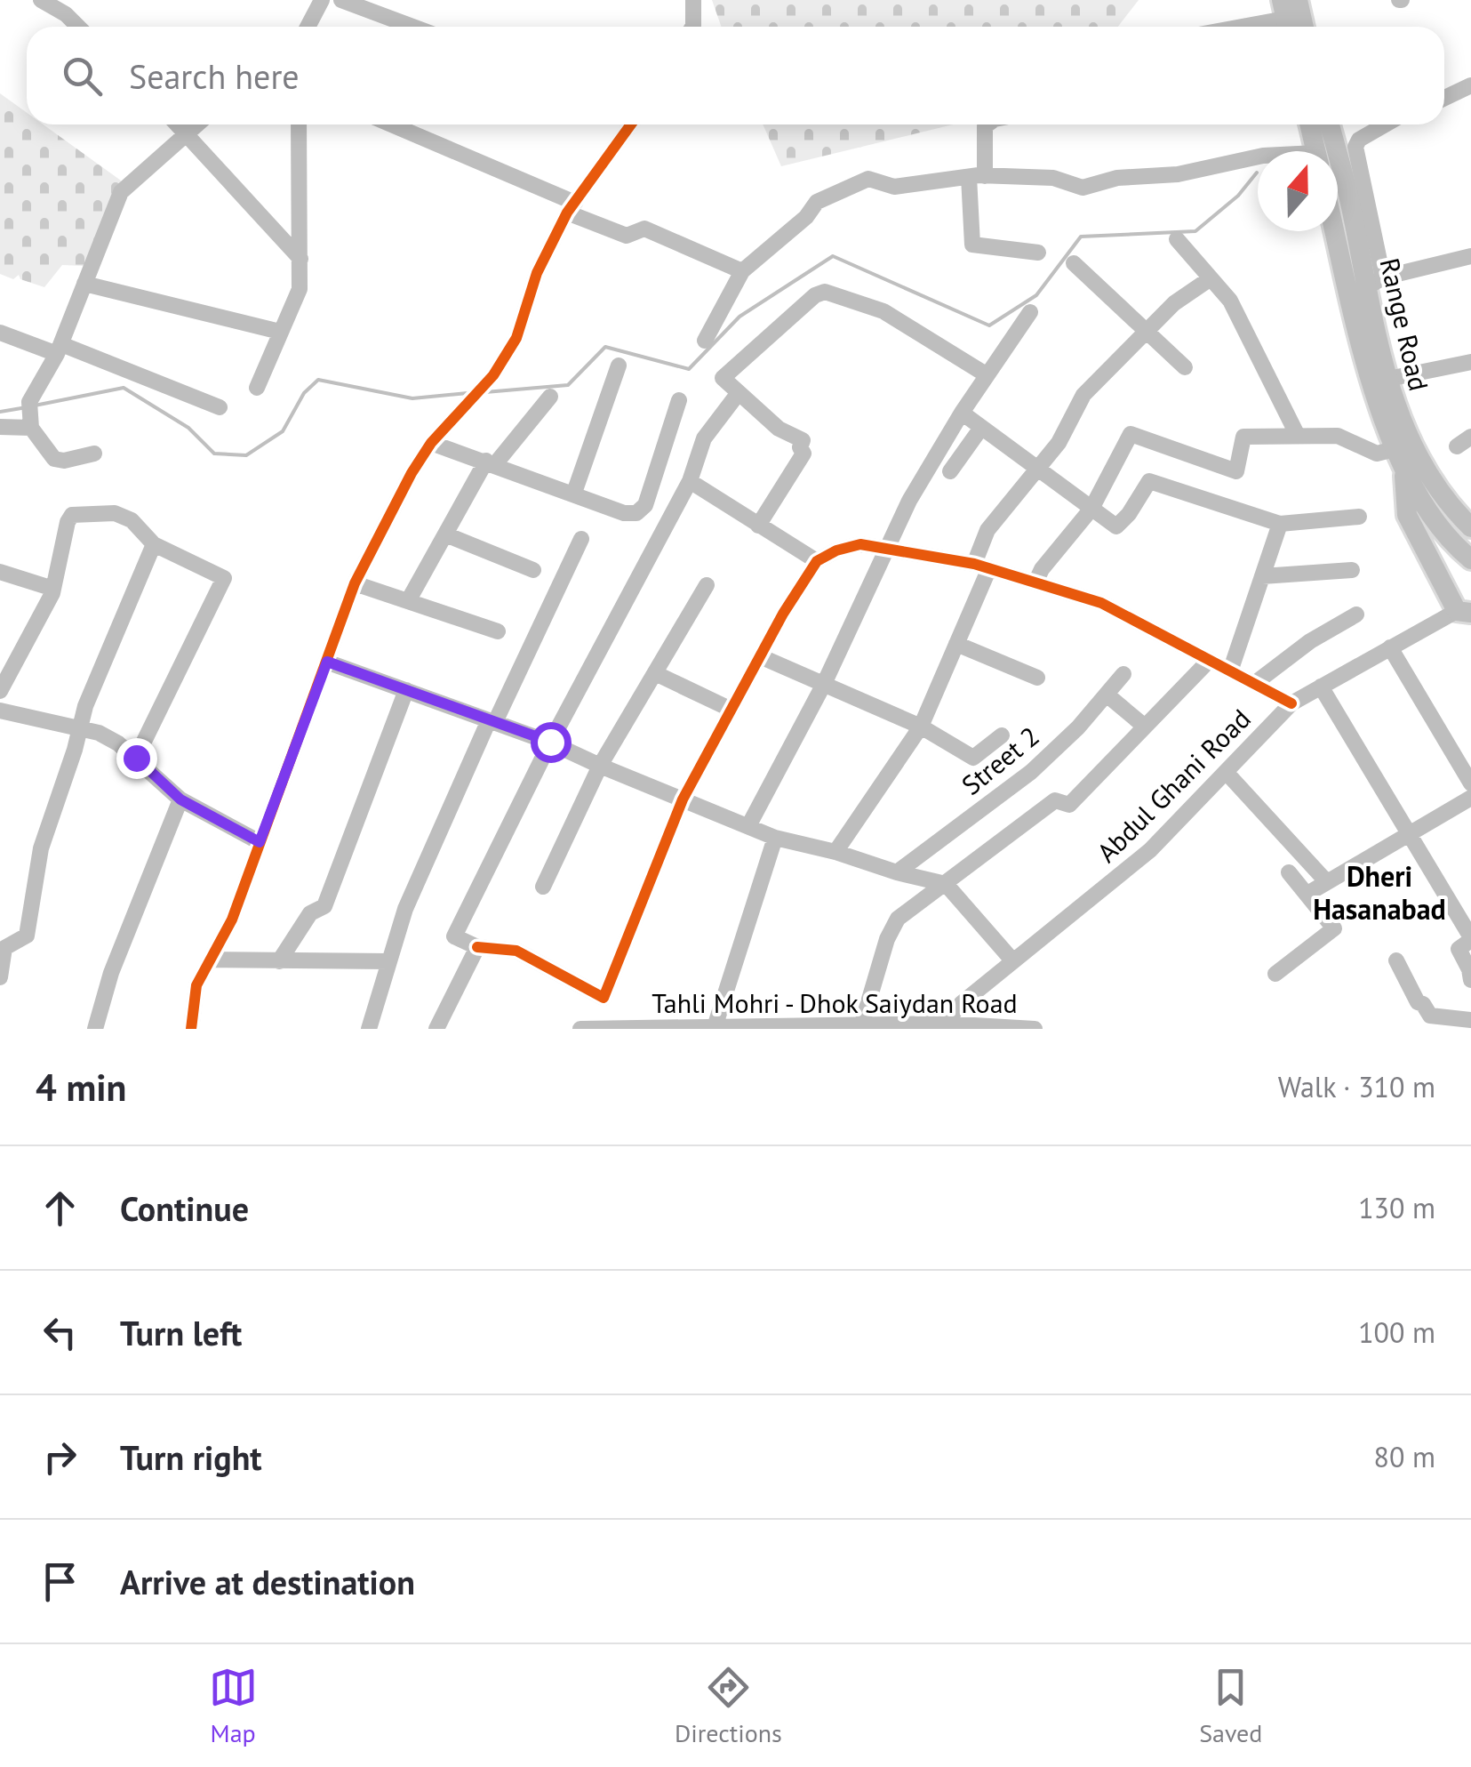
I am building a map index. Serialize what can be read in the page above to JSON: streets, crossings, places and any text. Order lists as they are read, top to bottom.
{
  "streets": {
    "main road": ["Range Road"],
    "street": ["Street 2", "Abdul Ghani Road", "Tahli Mohri - Dhok Saiydan Road"]
  },
  "crossings": [
    ["Abdul Ghani Road", "Tahli Mohri - Dhok Saiydan Road"]
  ],
  "districts": ["Dheri Hasanabad"],
  "north": "top",
  "page": {
    "search": "Search here",
    "heading": ["4 min", "Walk · 310 m"],
    "list": [
      ["Continue", "130 m"],
      ["Turn left", "100 m"],
      ["Turn right", "80 m"],
      "Arrive at destination"
    ],
    "nav": ["Map", "Directions", "Saved"]
  }
}
